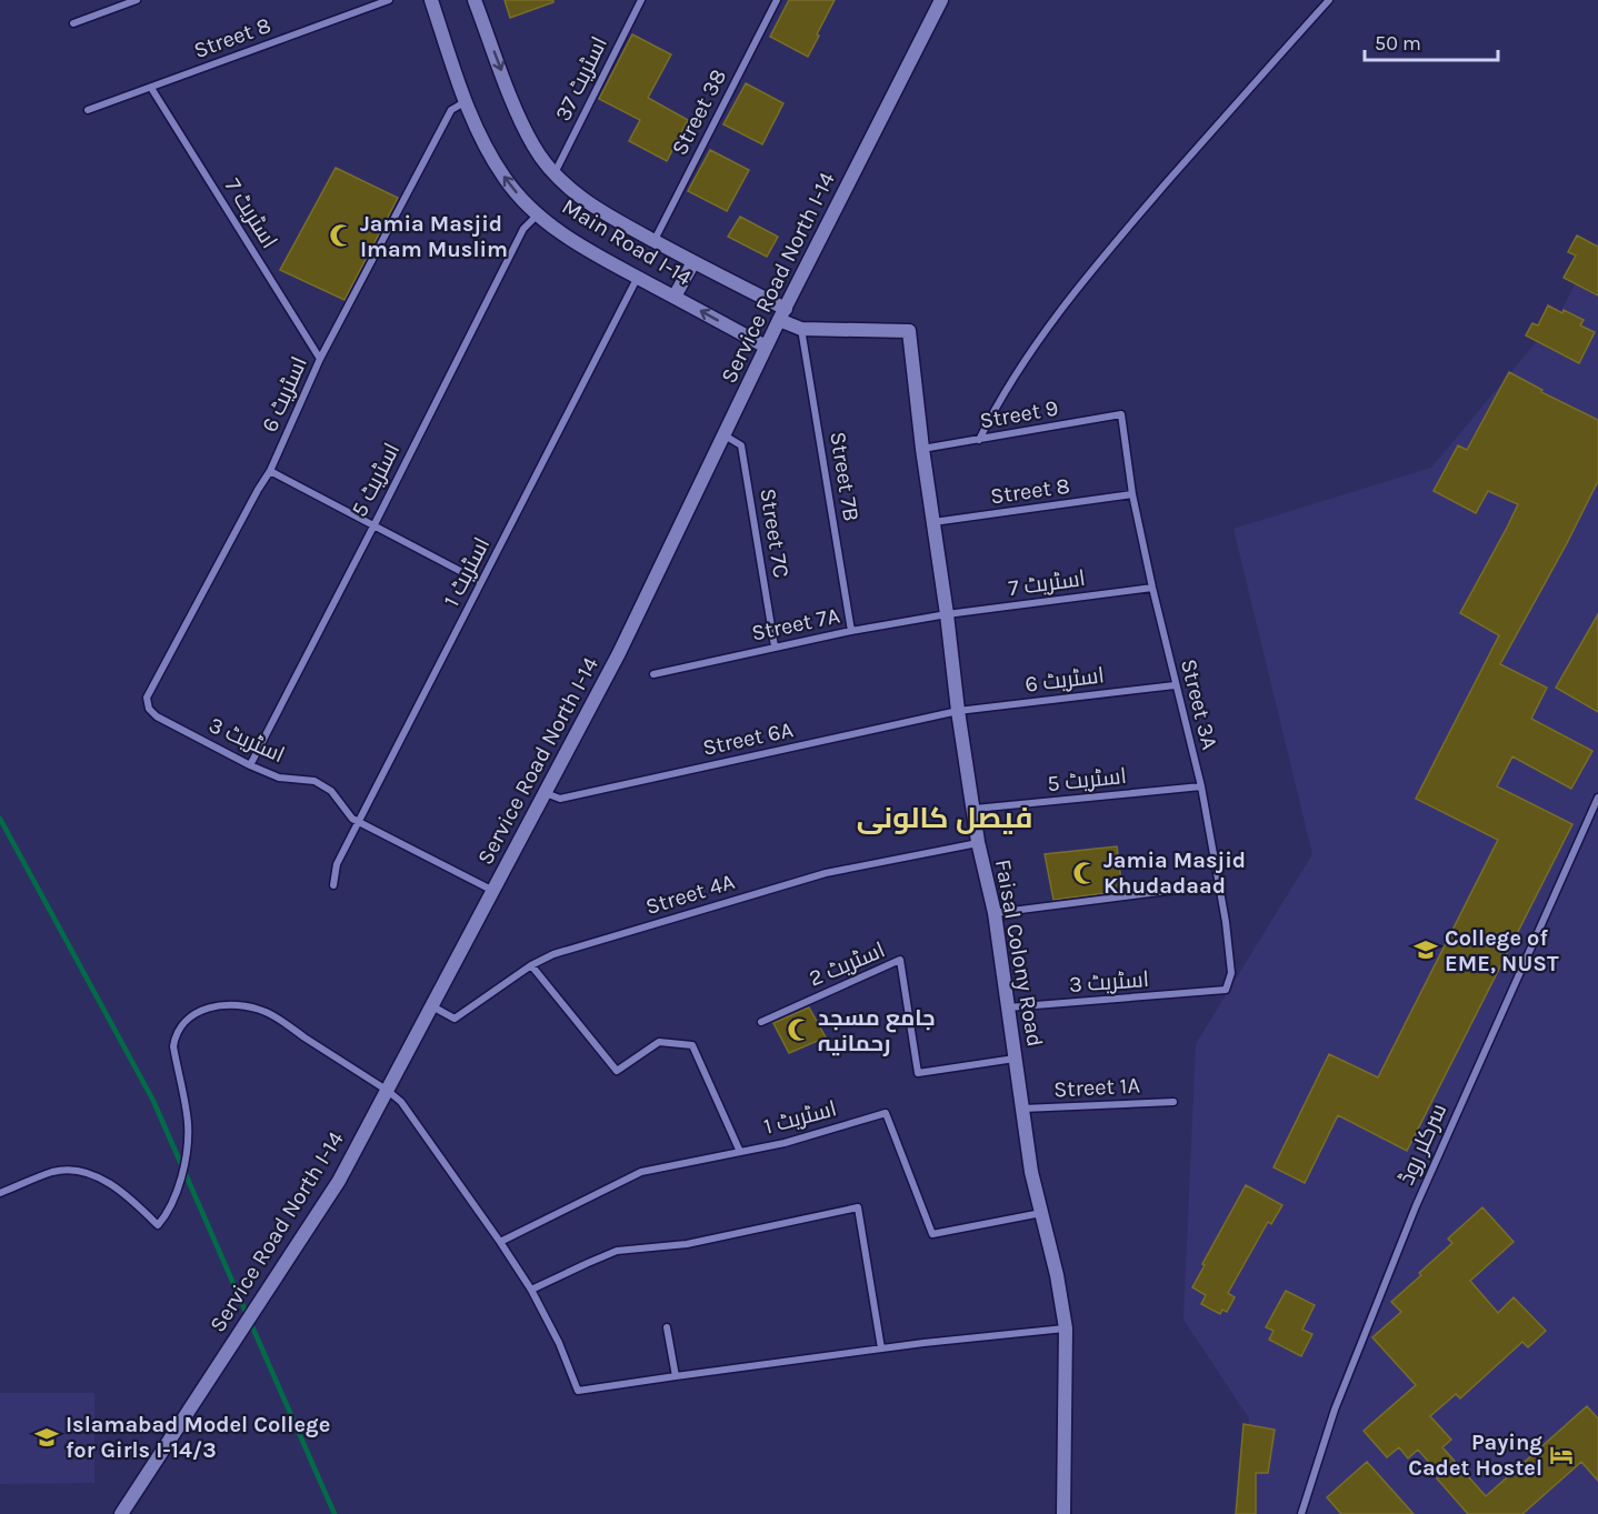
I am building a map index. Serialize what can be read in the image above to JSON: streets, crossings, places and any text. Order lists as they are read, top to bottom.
{
  "streets": {
    "main road": ["Main Road I-14", "Service Road North I-14", "Faisal Colony Road"],
    "street": [
      "Street 8",
      "اسٹریٹ 37",
      "Street 38",
      "اسٹریٹ 7",
      "اسٹریٹ 6",
      "Street 9",
      "Street 7B",
      "اسٹریٹ 5",
      "Street 7C",
      "اسٹریٹ 1",
      "Street 7A",
      "Street 3A",
      "Street 6A",
      "اسٹریٹ 3",
      "Street 4A",
      "اسٹریٹ 2",
      "Street 1A",
      "سرکلر روڈ"
    ]
  },
  "crossings": [
    ["Street 8", "اسٹریٹ 7"],
    ["Street 8", "Street 3A"],
    ["Street 8", "Faisal Colony Road"],
    ["اسٹریٹ 37", "Main Road I-14"],
    ["Street 38", "Main Road I-14"],
    ["اسٹریٹ 7", "اسٹریٹ 6"],
    ["اسٹریٹ 7", "Street 7A"],
    ["اسٹریٹ 7", "Street 3A"],
    ["اسٹریٹ 7", "Faisal Colony Road"],
    ["Main Road I-14", "Service Road North I-14"],
    ["Main Road I-14", "اسٹریٹ 6"],
    ["Main Road I-14", "اسٹریٹ 5"],
    ["Main Road I-14", "اسٹریٹ 1"],
    ["Main Road I-14", "Faisal Colony Road"],
    ["Service Road North I-14", "Street 7C"],
    ["Service Road North I-14", "Street 6A"],
    ["Service Road North I-14", "اسٹریٹ 3"],
    ["Service Road North I-14", "Street 4A"],
    ["Service Road North I-14", "Faisal Colony Road"],
    ["اسٹریٹ 6", "Street 3A"],
    ["اسٹریٹ 6", "Street 6A"],
    ["اسٹریٹ 6", "اسٹریٹ 3"],
    ["اسٹریٹ 6", "Faisal Colony Road"],
    ["Street 9", "Street 3A"],
    ["Street 9", "Faisal Colony Road"],
    ["Street 7B", "Street 7A"],
    ["Street 7B", "Faisal Colony Road"],
    ["اسٹریٹ 5", "Street 3A"],
    ["اسٹریٹ 5", "اسٹریٹ 3"],
    ["اسٹریٹ 5", "Faisal Colony Road"],
    ["Street 7C", "Street 7A"],
    ["اسٹریٹ 1", "اسٹریٹ 3"],
    ["اسٹریٹ 1", "Faisal Colony Road"],
    ["Street 7A", "Faisal Colony Road"],
    ["Street 3A", "اسٹریٹ 3"],
    ["Street 6A", "Faisal Colony Road"],
    ["اسٹریٹ 3", "Faisal Colony Road"],
    ["Street 4A", "Faisal Colony Road"],
    ["Faisal Colony Road", "اسٹریٹ 2"],
    ["Faisal Colony Road", "Street 1A"]
  ],
  "districts": ["فیصل کالونی"],
  "places": {
    "mosque": ["Jamia Masjid Imam Muslim", "Jamia Masjid Khudadaad", "جامع مسجد رحمانیہ"],
    "school or university": ["College of EME, NUST", "Islamabad Model College for Girls I-14/3"],
    "hotel": ["Paying Cadet Hostel"]
  },
  "scale_bar": "50 m"
}
